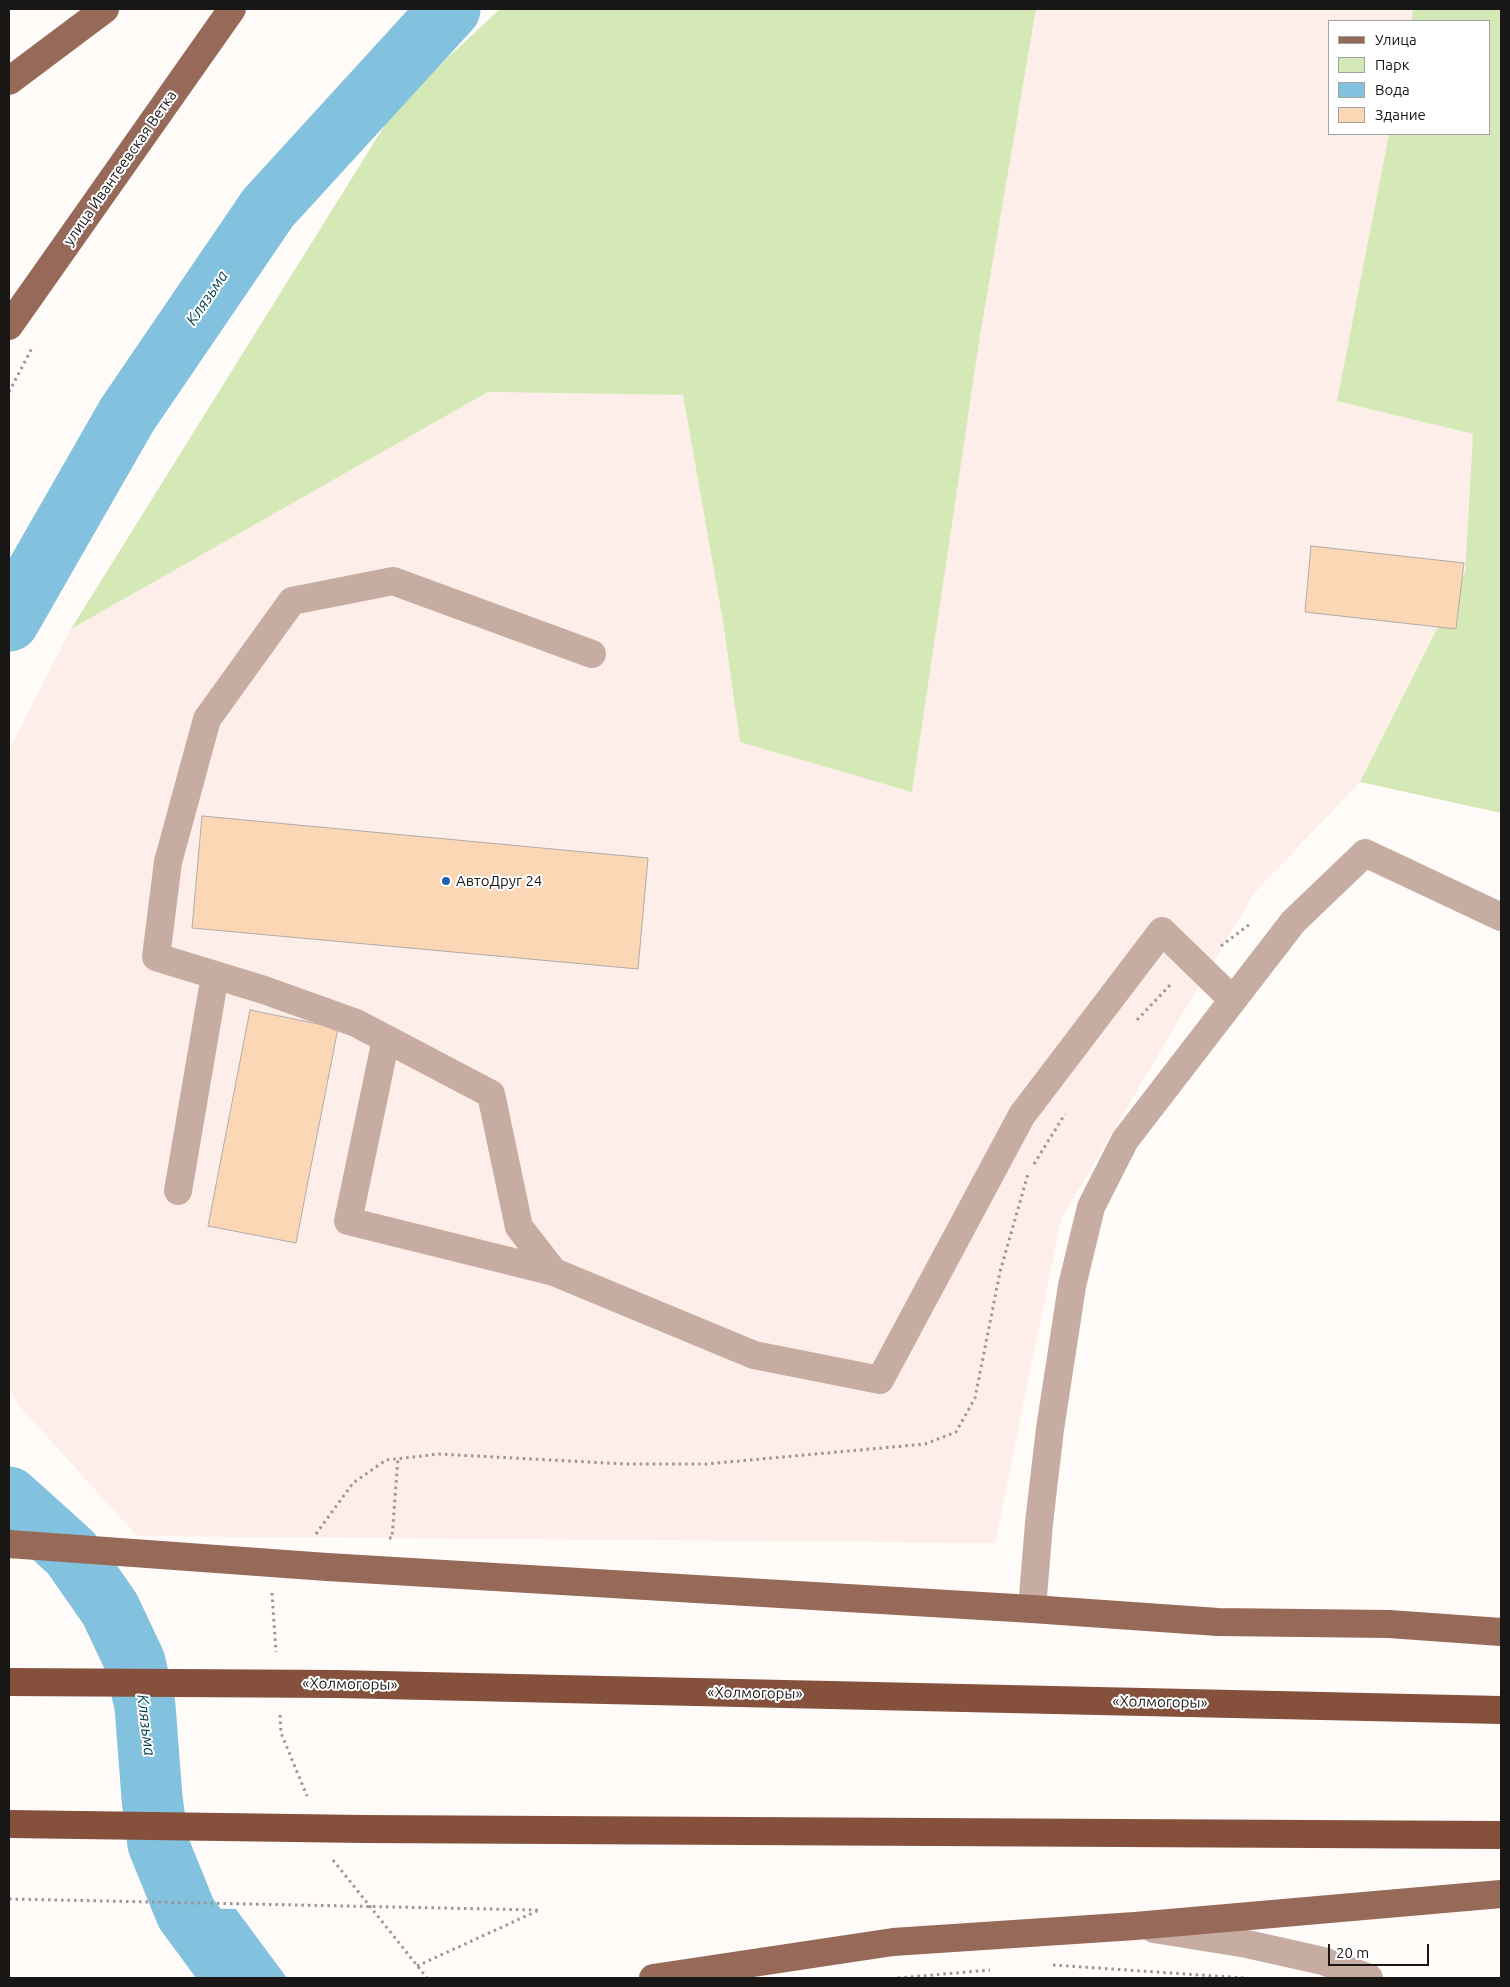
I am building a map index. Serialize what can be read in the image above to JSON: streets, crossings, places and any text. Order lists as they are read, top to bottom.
{
  "streets": {
    "highway": ["«Холмогоры»"],
    "main road": ["улица Ивантеевская Ветка"]
  },
  "water": ["Клязьма"],
  "places": ["АвтоДруг 24"],
  "legend": [
    "Улица",
    "Парк",
    "Вода",
    "Здание"
  ],
  "scale_bar": "20 m"
}
